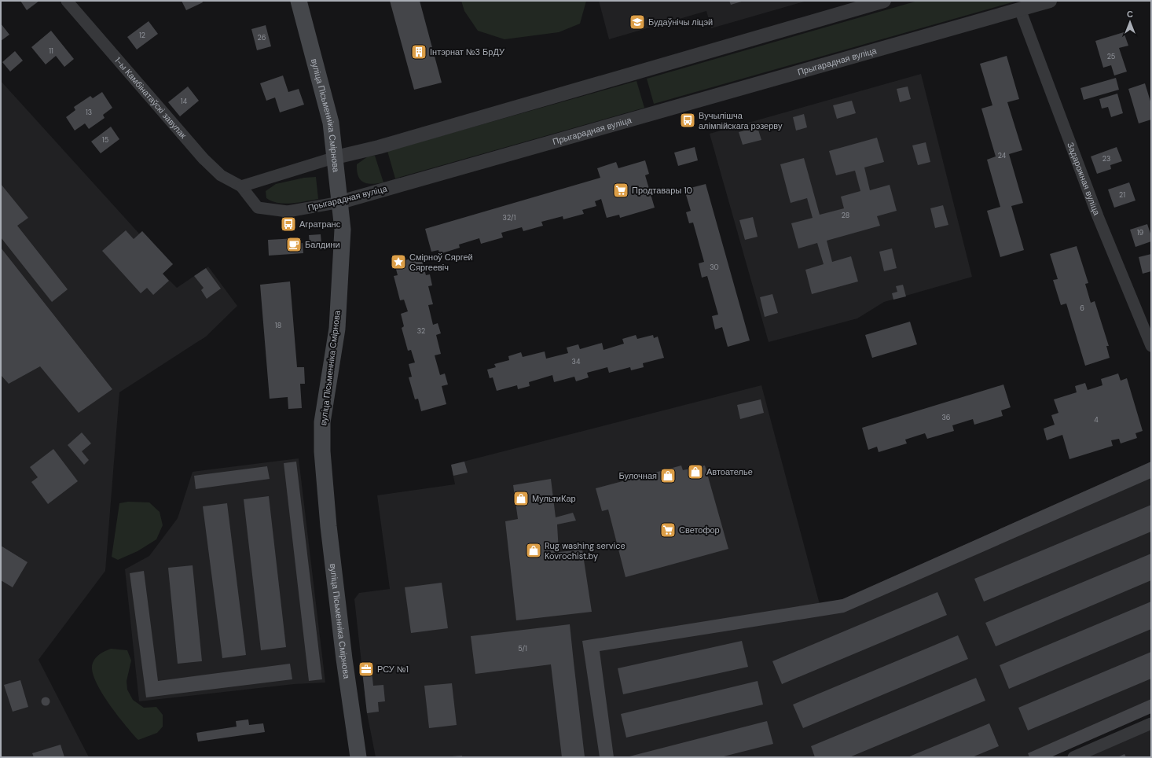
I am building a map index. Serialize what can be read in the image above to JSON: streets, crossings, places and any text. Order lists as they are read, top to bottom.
{
  "streets": {
    "main road": ["вуліца Пісьменніка Смірнова"],
    "street": ["Прыгарадная вуліца", "1-ы Камбінатаўскі завулак", "Задарожная вуліца"]
  },
  "crossings": [
    ["Прыгарадная вуліца", "1-ы Камбінатаўскі завулак"],
    ["Прыгарадная вуліца", "вуліца Пісьменніка Смірнова"],
    ["Прыгарадная вуліца", "Задарожная вуліца"]
  ],
  "places": {
    "school or university": ["Будаўнічы ліцэй"],
    "building": ["Інтэрнат №3 БрДУ"],
    "bus stop": ["Вучылішча алімпійскага рэзерву", "Агратранс"],
    "supermarket": ["Продтавары 10", "Светофор"],
    "cafe": ["Балдини"],
    "place": ["Смірноў Сяргей Сяргеевіч"],
    "shop": [
      "Автоателье",
      "Булочная",
      "МультиКар",
      "Rug washing service Kovrochist.by"
    ],
    "office": ["РСУ №1"]
  },
  "house_numbers": [
    "12",
    "26",
    "11",
    "25",
    "14",
    "13",
    "15",
    "24",
    "23",
    "21",
    "28",
    "32/1",
    "19",
    "30",
    "6",
    "18",
    "32",
    "34",
    "36",
    "4",
    "5/1"
  ],
  "north": "top"
}
